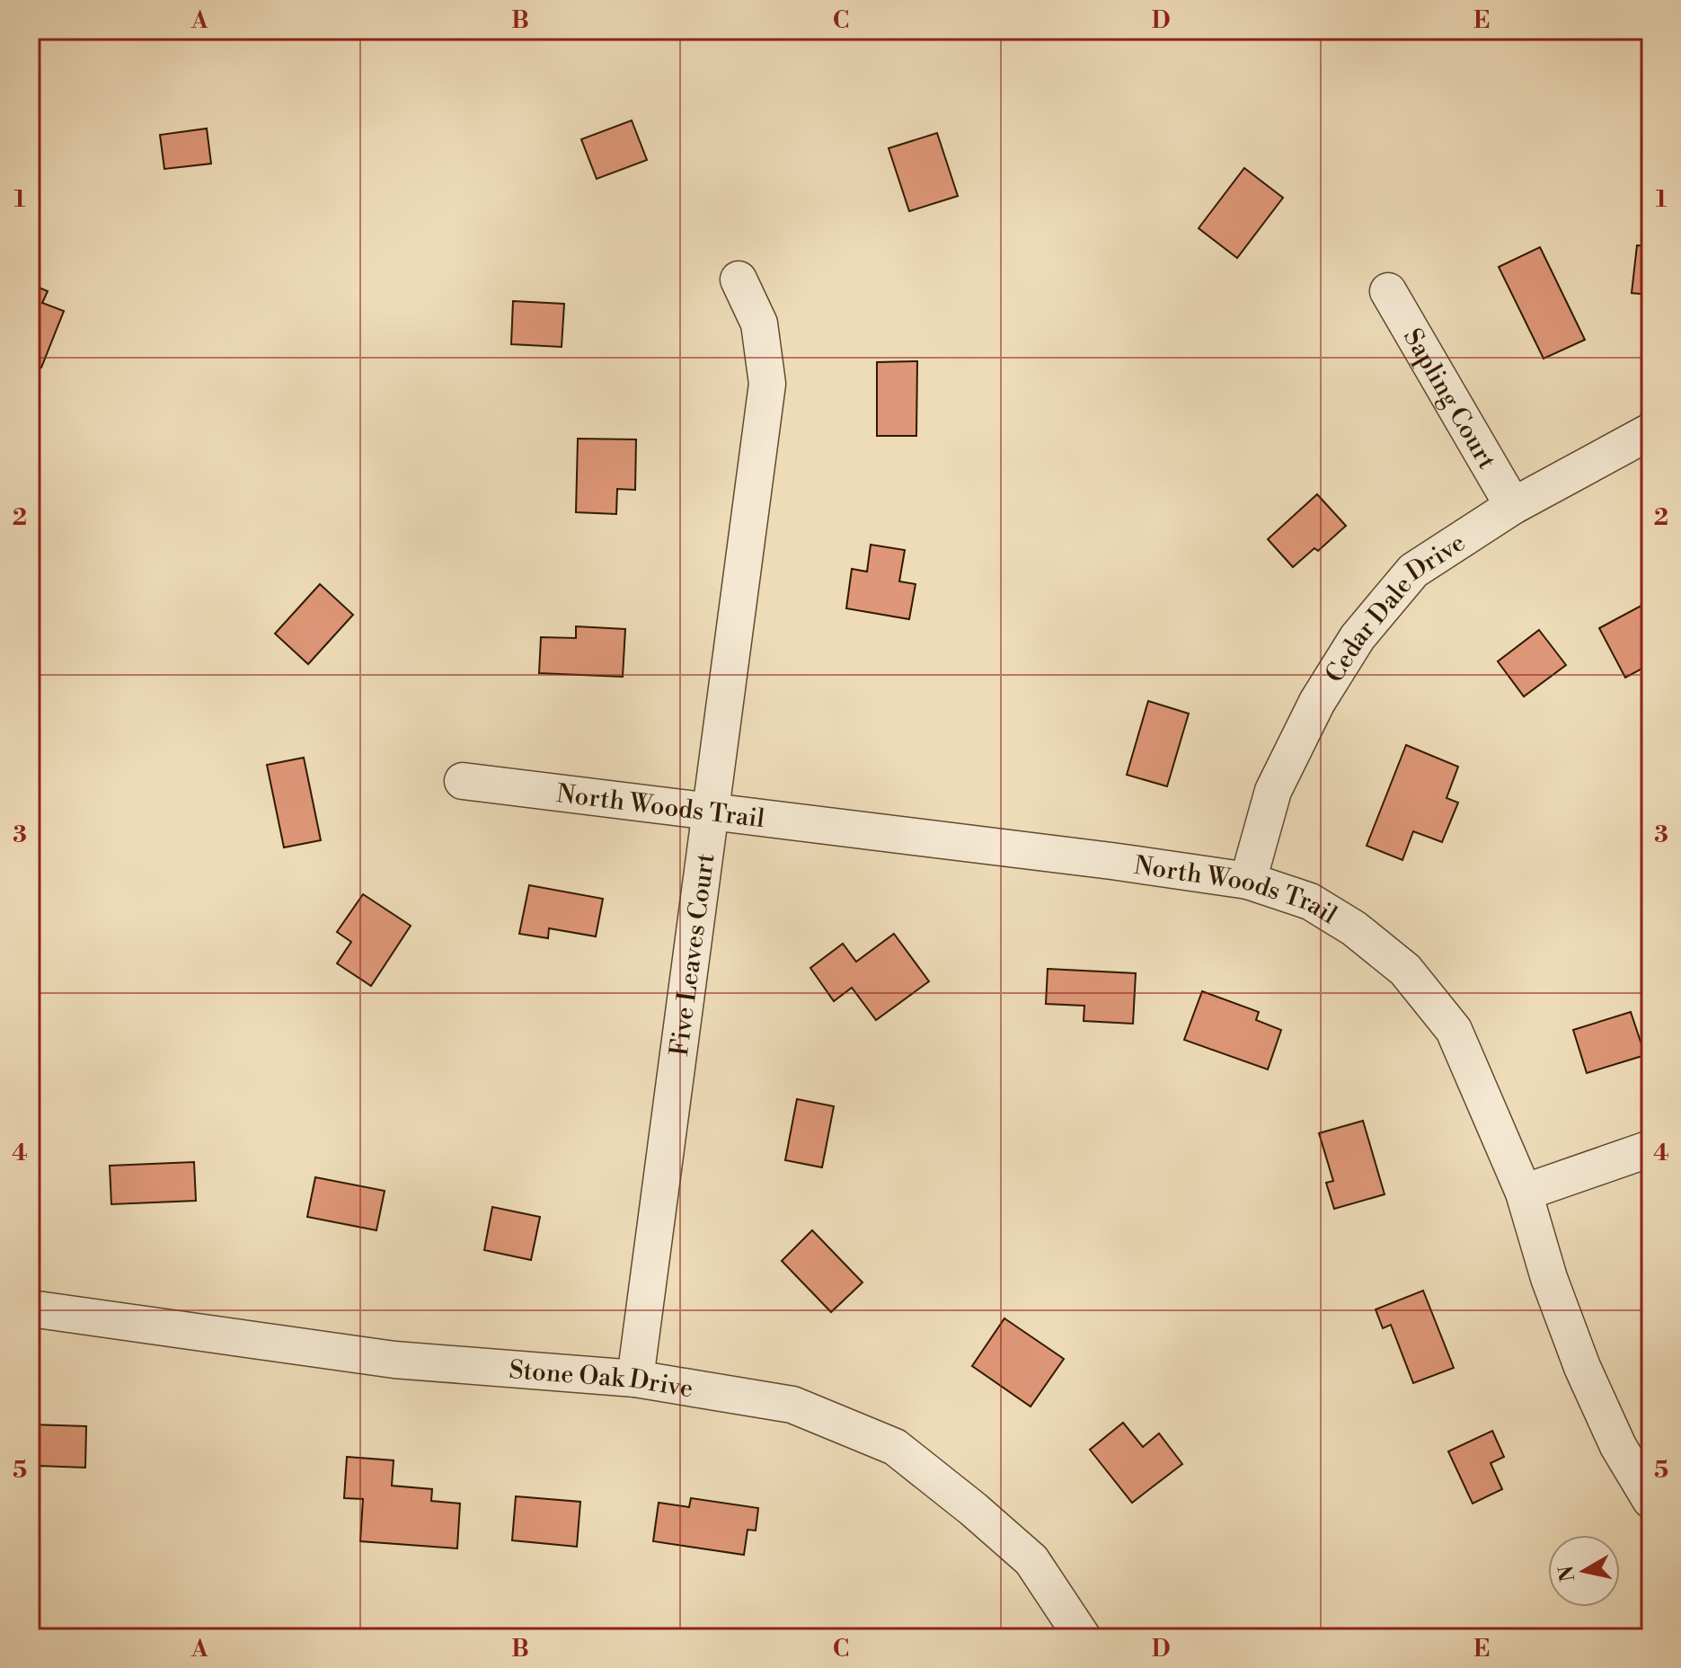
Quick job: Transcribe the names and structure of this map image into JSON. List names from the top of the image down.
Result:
{
  "streets": {
    "street": [
      "Sapling Court",
      "Cedar Dale Drive",
      "North Woods Trail",
      "Five Leaves Court",
      "Stone Oak Drive"
    ]
  },
  "crossings": [
    ["Sapling Court", "Cedar Dale Drive"],
    ["Cedar Dale Drive", "North Woods Trail"],
    ["North Woods Trail", "Five Leaves Court"],
    ["Five Leaves Court", "Stone Oak Drive"]
  ],
  "north": "left",
  "grid": {
    "columns": [
      "A",
      "B",
      "C",
      "D",
      "E"
    ],
    "rows": [
      "1",
      "2",
      "3",
      "4",
      "5"
    ]
  }
}
